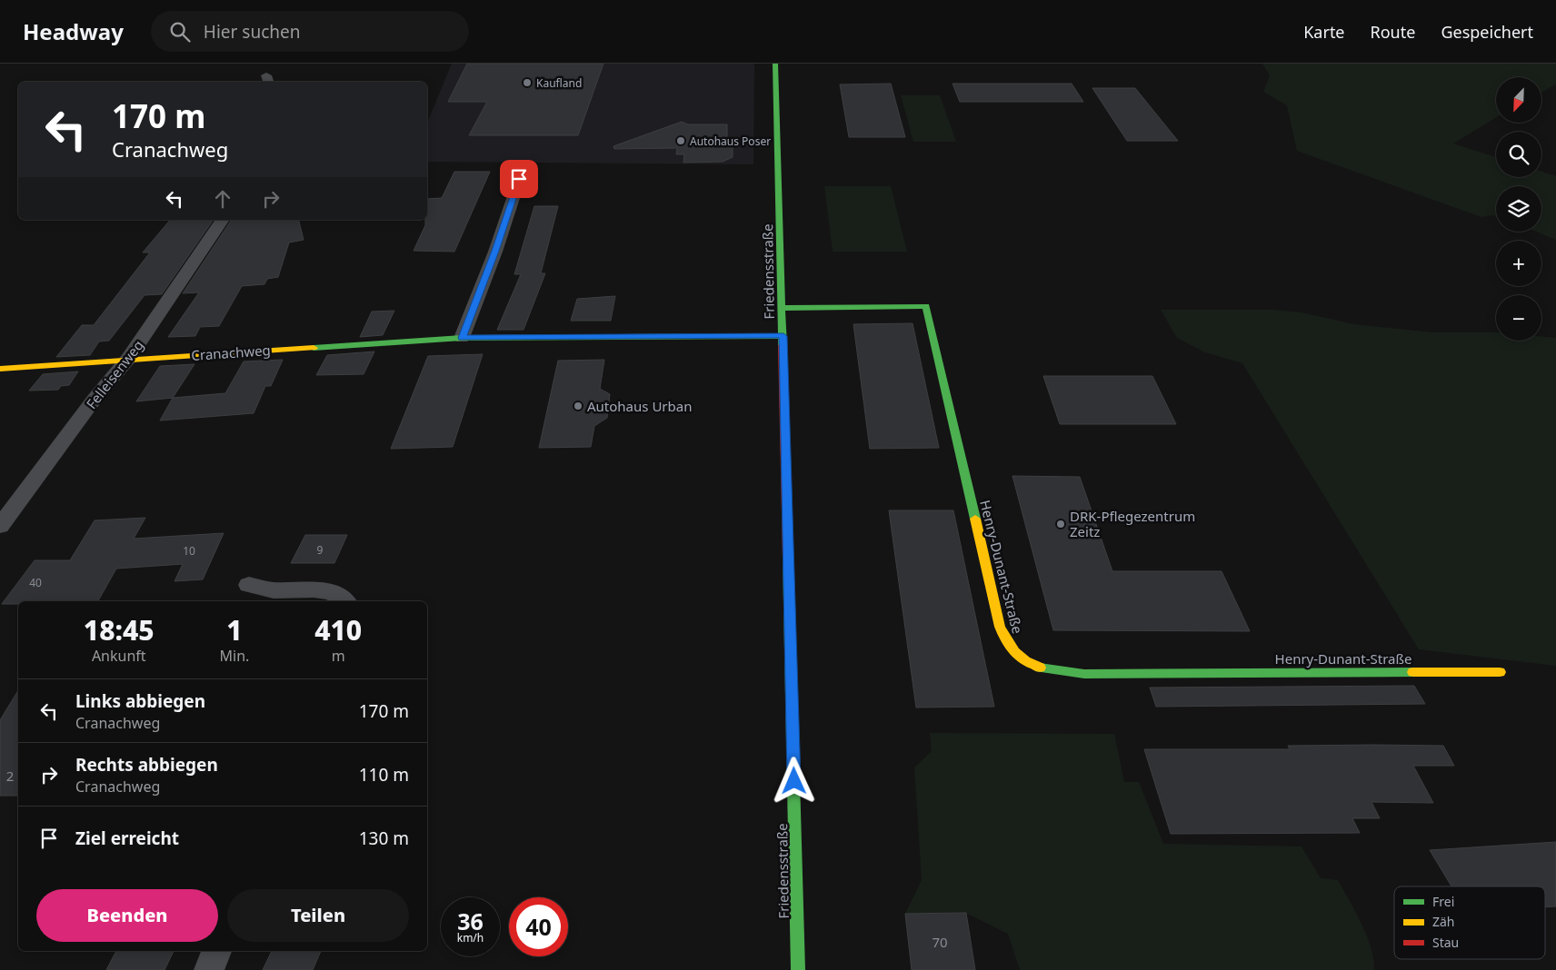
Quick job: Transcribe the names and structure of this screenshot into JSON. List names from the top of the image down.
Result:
{
  "streets": {
    "street": [
      "Friedensstraße",
      "Cranachweg",
      "Felleisenweg",
      "Henry-Dunant-Straße"
    ]
  },
  "crossings": [
    ["Friedensstraße", "Cranachweg"],
    ["Friedensstraße", "Henry-Dunant-Straße"],
    ["Cranachweg", "Felleisenweg"]
  ],
  "places": [
    "Kaufland",
    "Autohaus Poser",
    "Autohaus Urban",
    "DRK-Pflegezentrum Zeitz"
  ],
  "house_numbers": [
    "9",
    "10",
    "40",
    "2",
    "70"
  ],
  "legend": ["Frei", "Zäh", "Stau"],
  "north": "bottom left",
  "page": {
    "header": "Headway",
    "search": "Hier suchen",
    "nav": ["Karte", "Route", "Gespeichert"],
    "map_buttons": ["+", "−"],
    "turn": ["170 m", "Cranachweg"],
    "eta": [
      "18:45",
      "Ankunft",
      "1",
      "Min.",
      "410",
      "m"
    ],
    "list": [
      {
        "name": "Links abbiegen",
        "note": "Cranachweg",
        "value": "170 m"
      },
      {
        "name": "Rechts abbiegen",
        "note": "Cranachweg",
        "value": "110 m"
      },
      {
        "name": "Ziel erreicht",
        "value": "130 m"
      }
    ],
    "buttons": ["Beenden", "Teilen"],
    "speed": "36 km/h",
    "limit": "40"
  }
}
